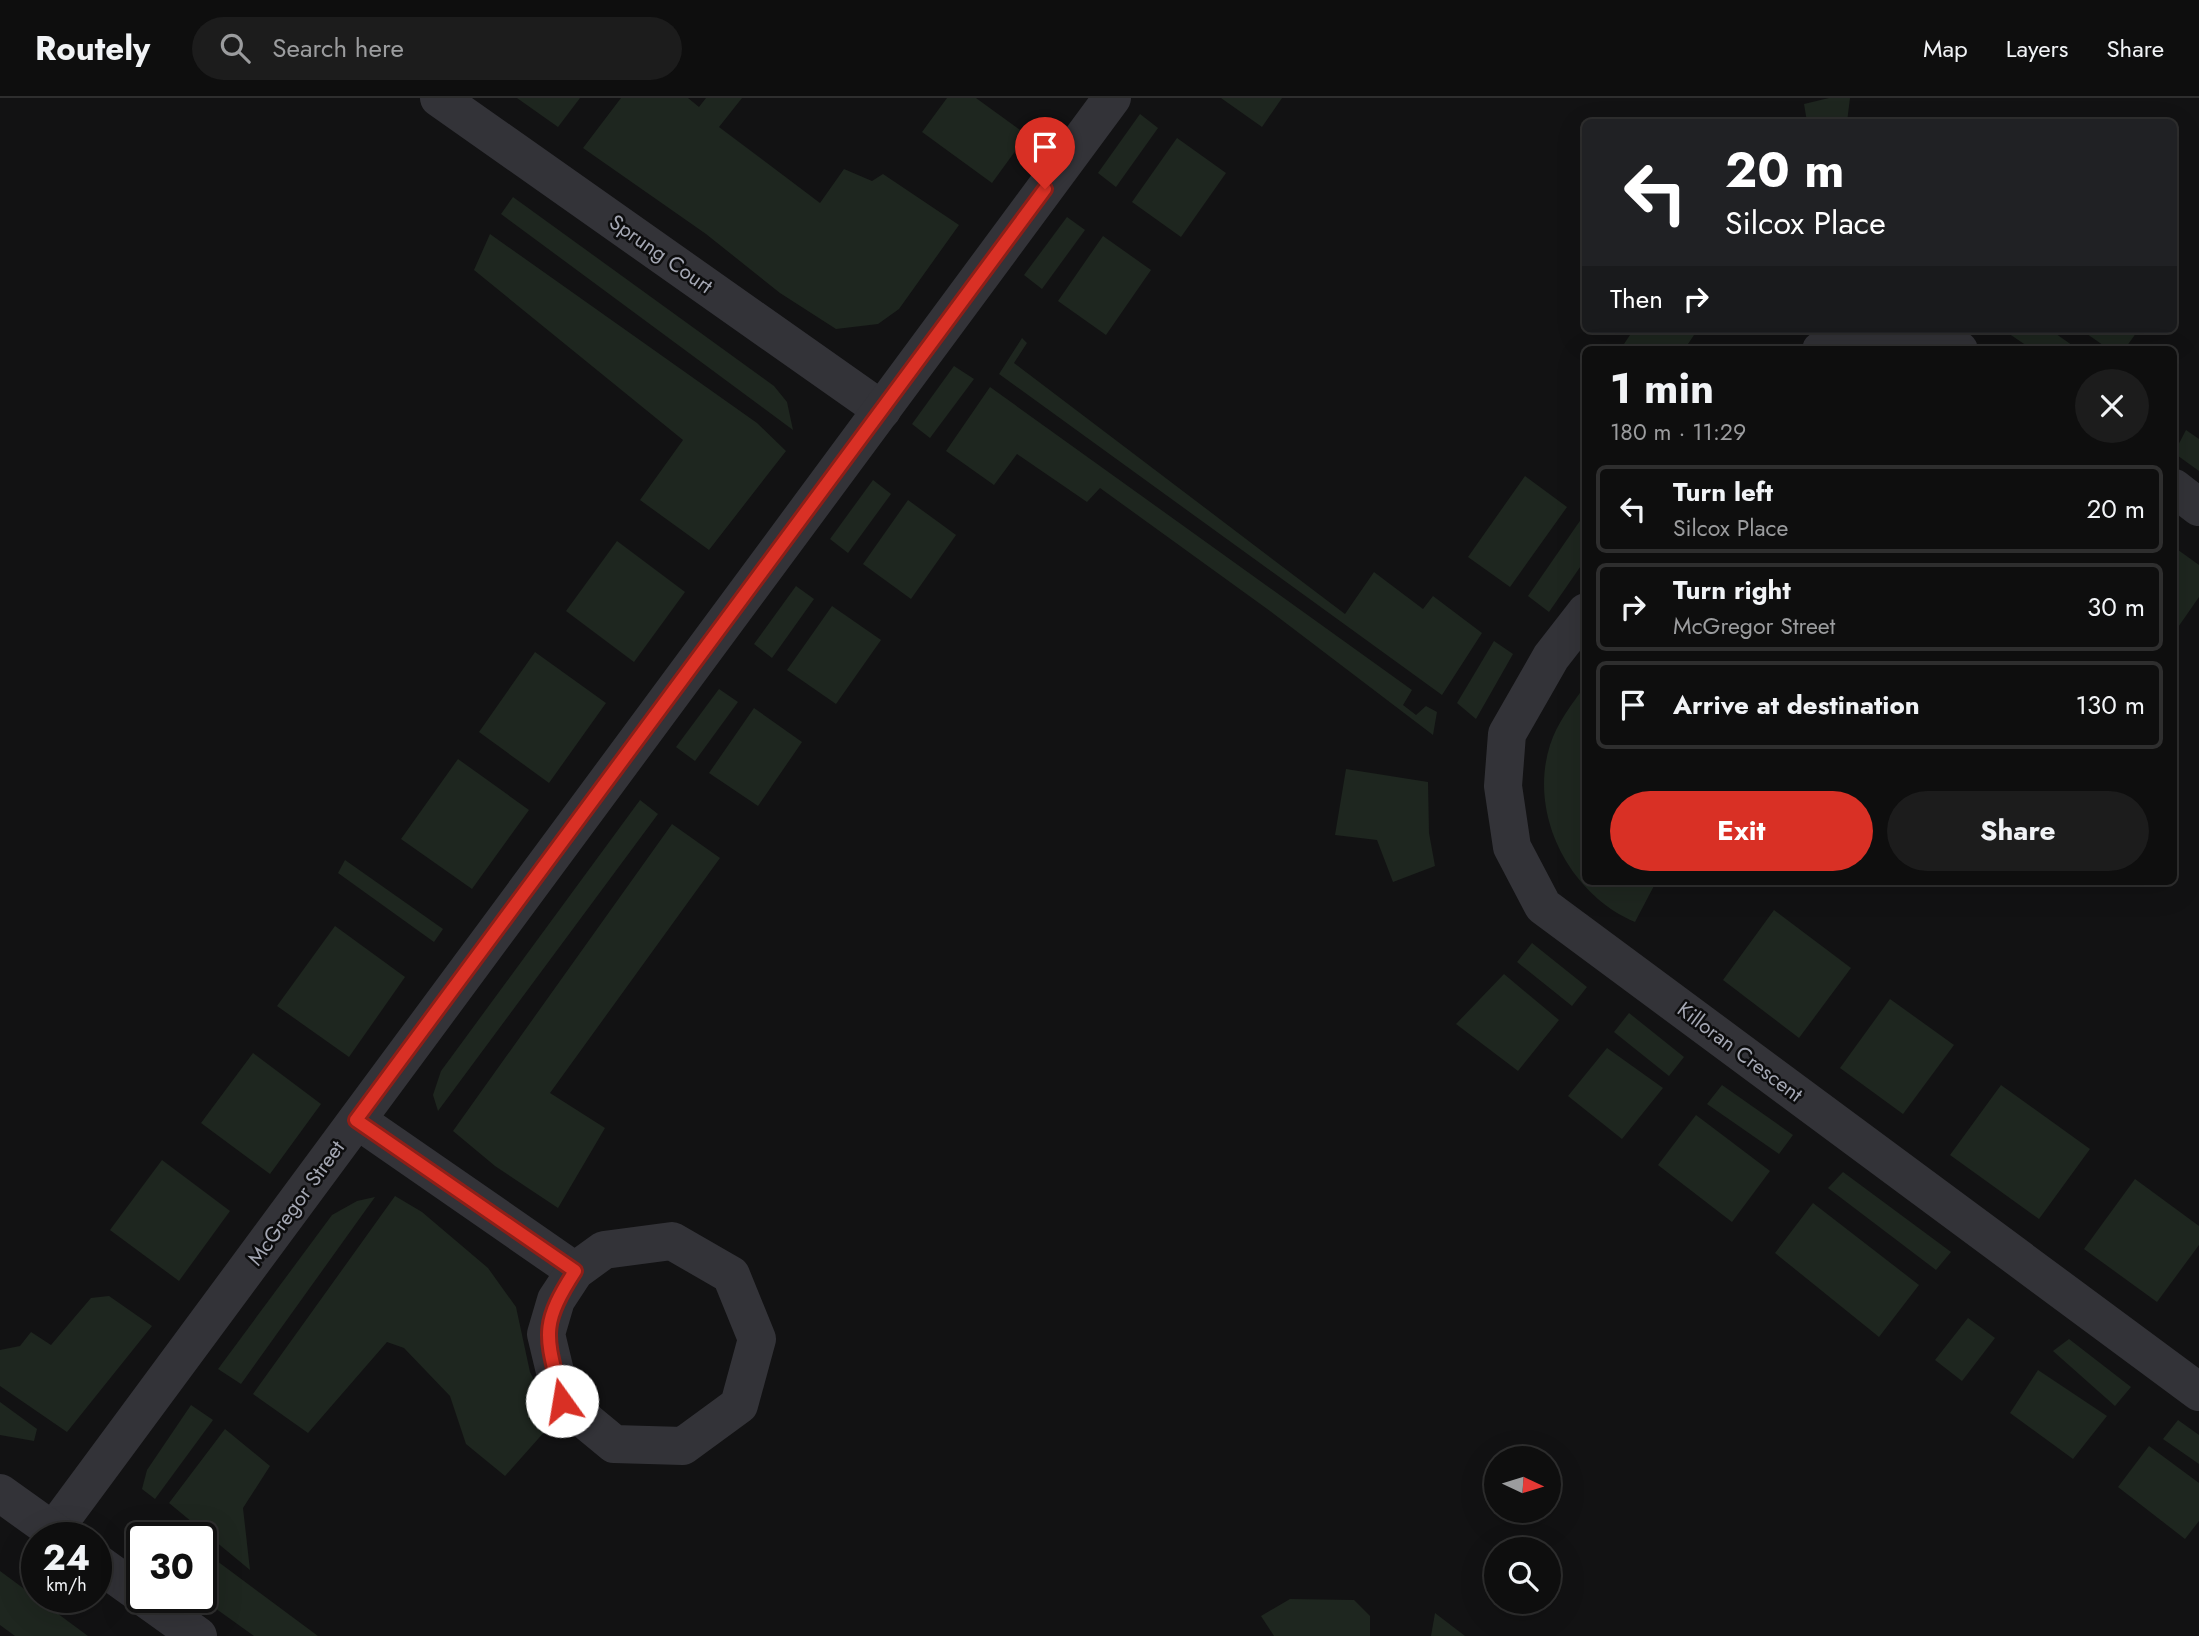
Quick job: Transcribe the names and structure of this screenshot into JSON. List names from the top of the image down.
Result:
{
  "streets": {
    "street": ["Sprung Court", "Killoran Crescent", "McGregor Street"]
  },
  "crossings": [
    ["Sprung Court", "McGregor Street"]
  ],
  "north": "right",
  "page": {
    "header": "Routely",
    "search": "Search here",
    "nav": ["Map", "Layers", "Share"],
    "turn": ["20 m", "Silcox Place"],
    "then": "Then",
    "heading": ["1 min", "180 m · 11:29"],
    "list": [
      {
        "name": "Turn left",
        "note": "Silcox Place",
        "value": "20 m"
      },
      {
        "name": "Turn right",
        "note": "McGregor Street",
        "value": "30 m"
      },
      {
        "name": "Arrive at destination",
        "value": "130 m"
      }
    ],
    "buttons": ["Exit", "Share"],
    "speed": "24 km/h",
    "limit": "30"
  }
}
